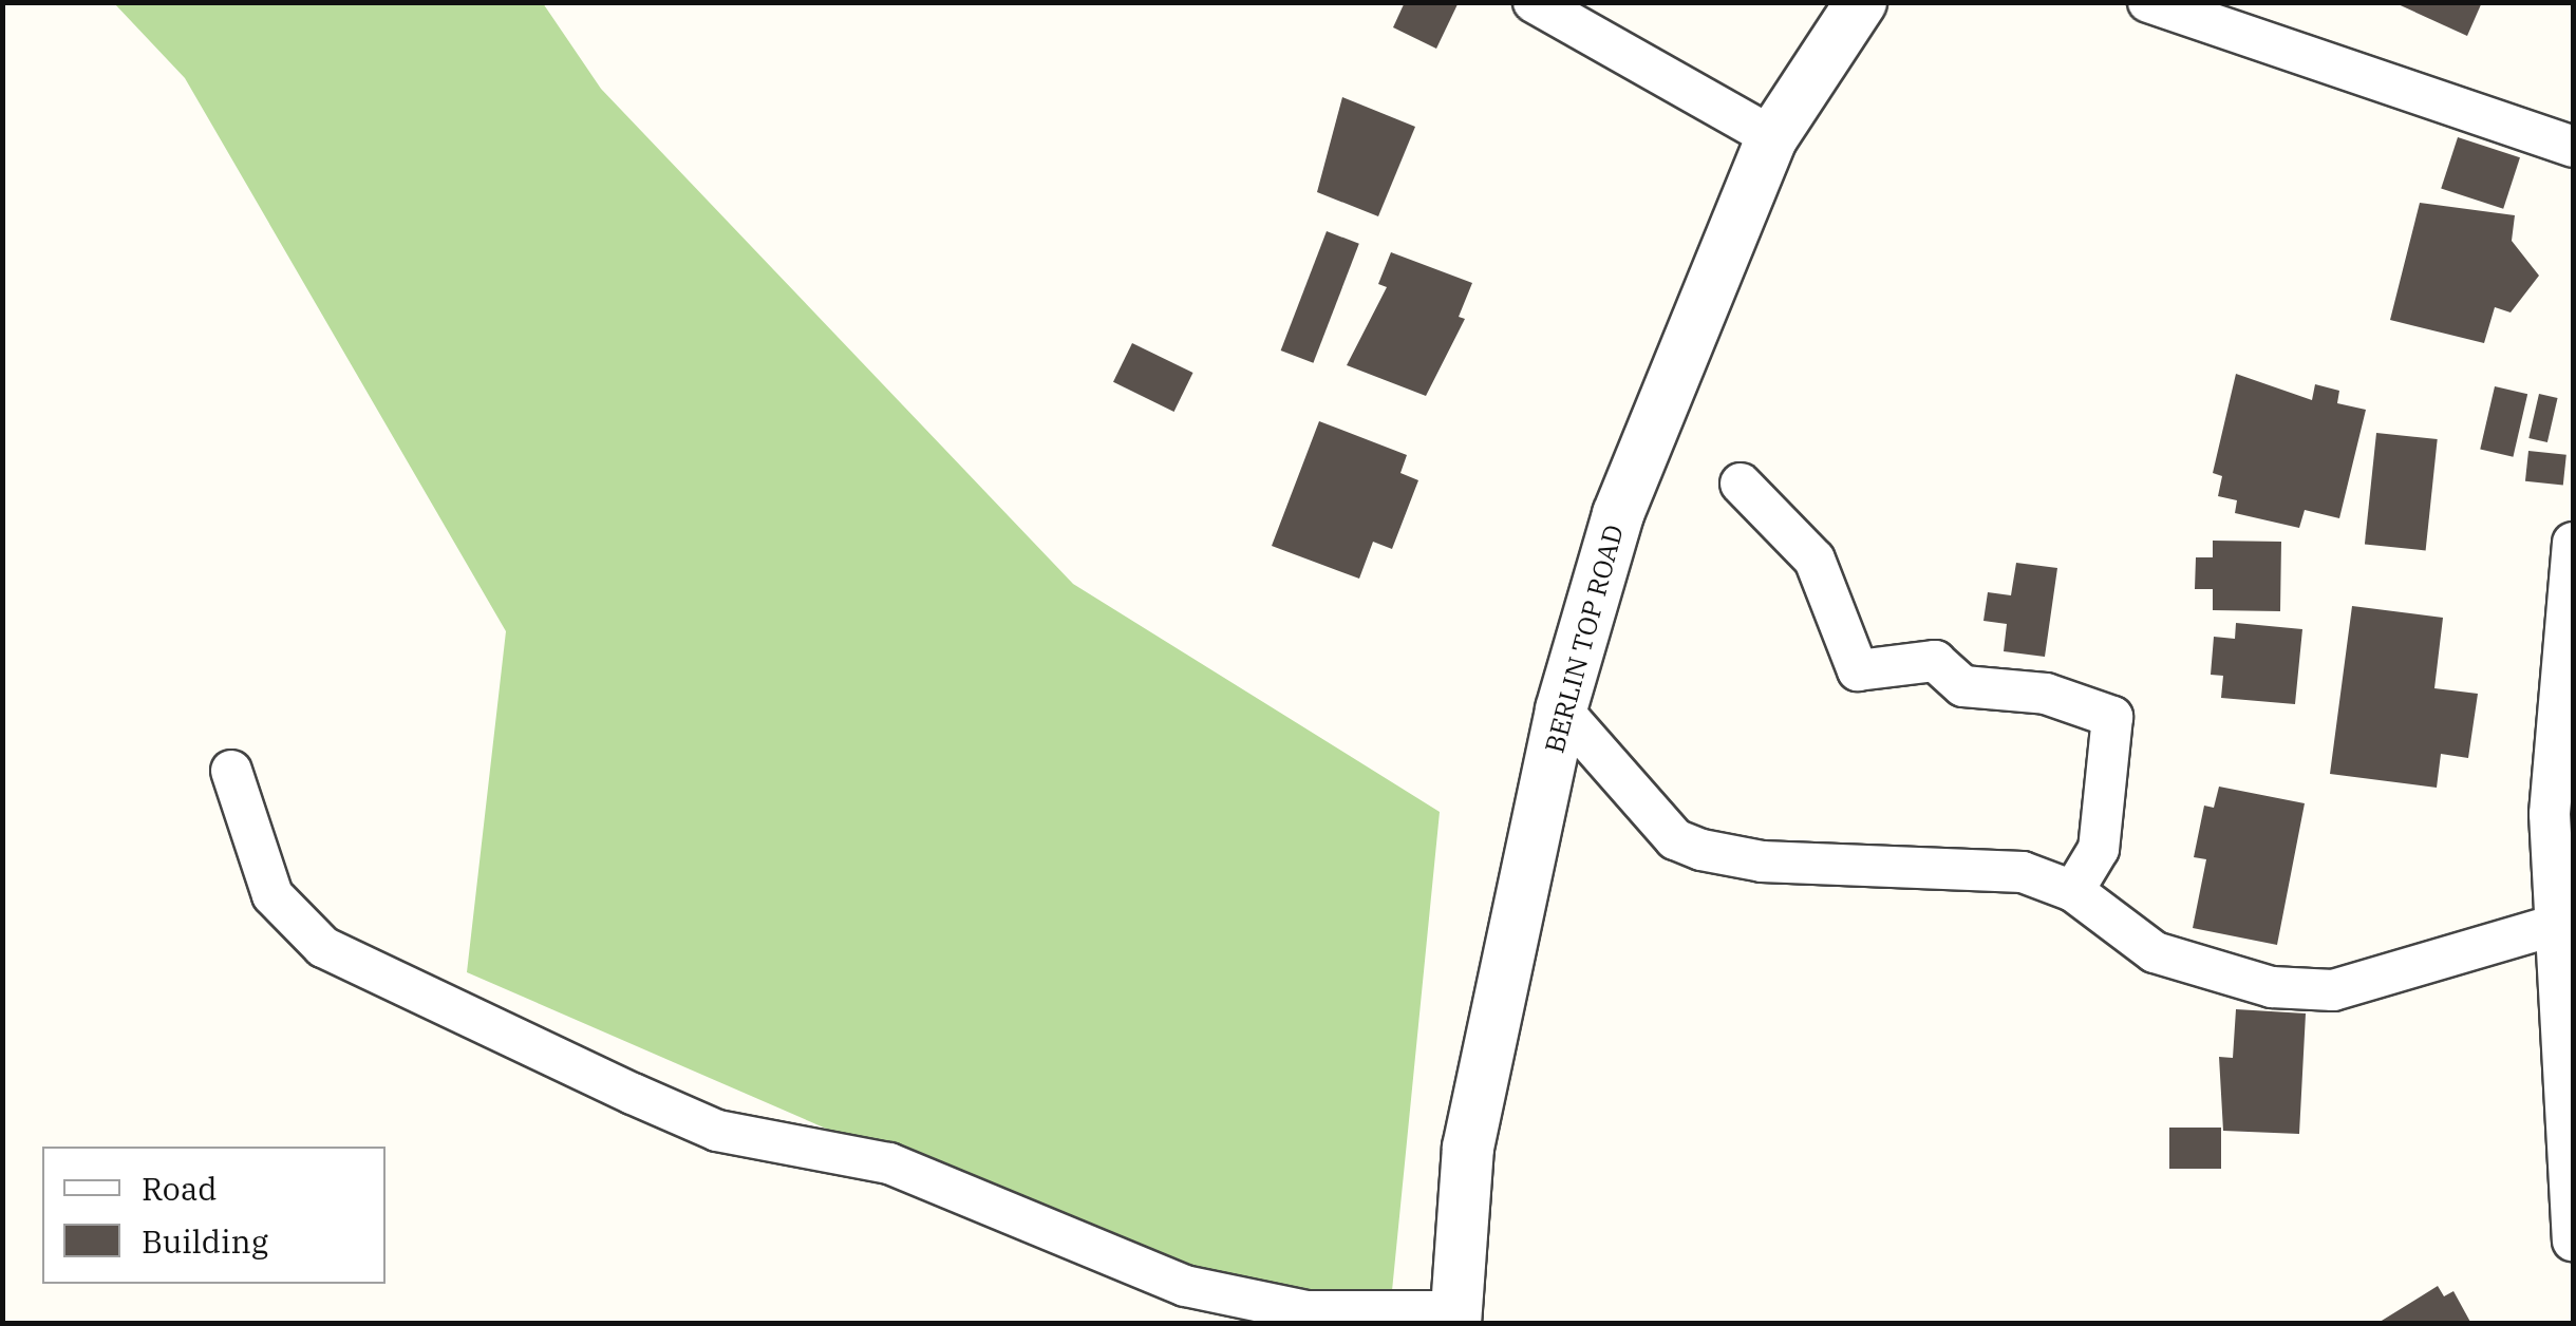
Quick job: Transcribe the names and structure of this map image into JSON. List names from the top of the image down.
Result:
{
  "streets": {
    "street": ["BERLIN TOP ROAD"]
  },
  "legend": ["Road", "Building"]
}
